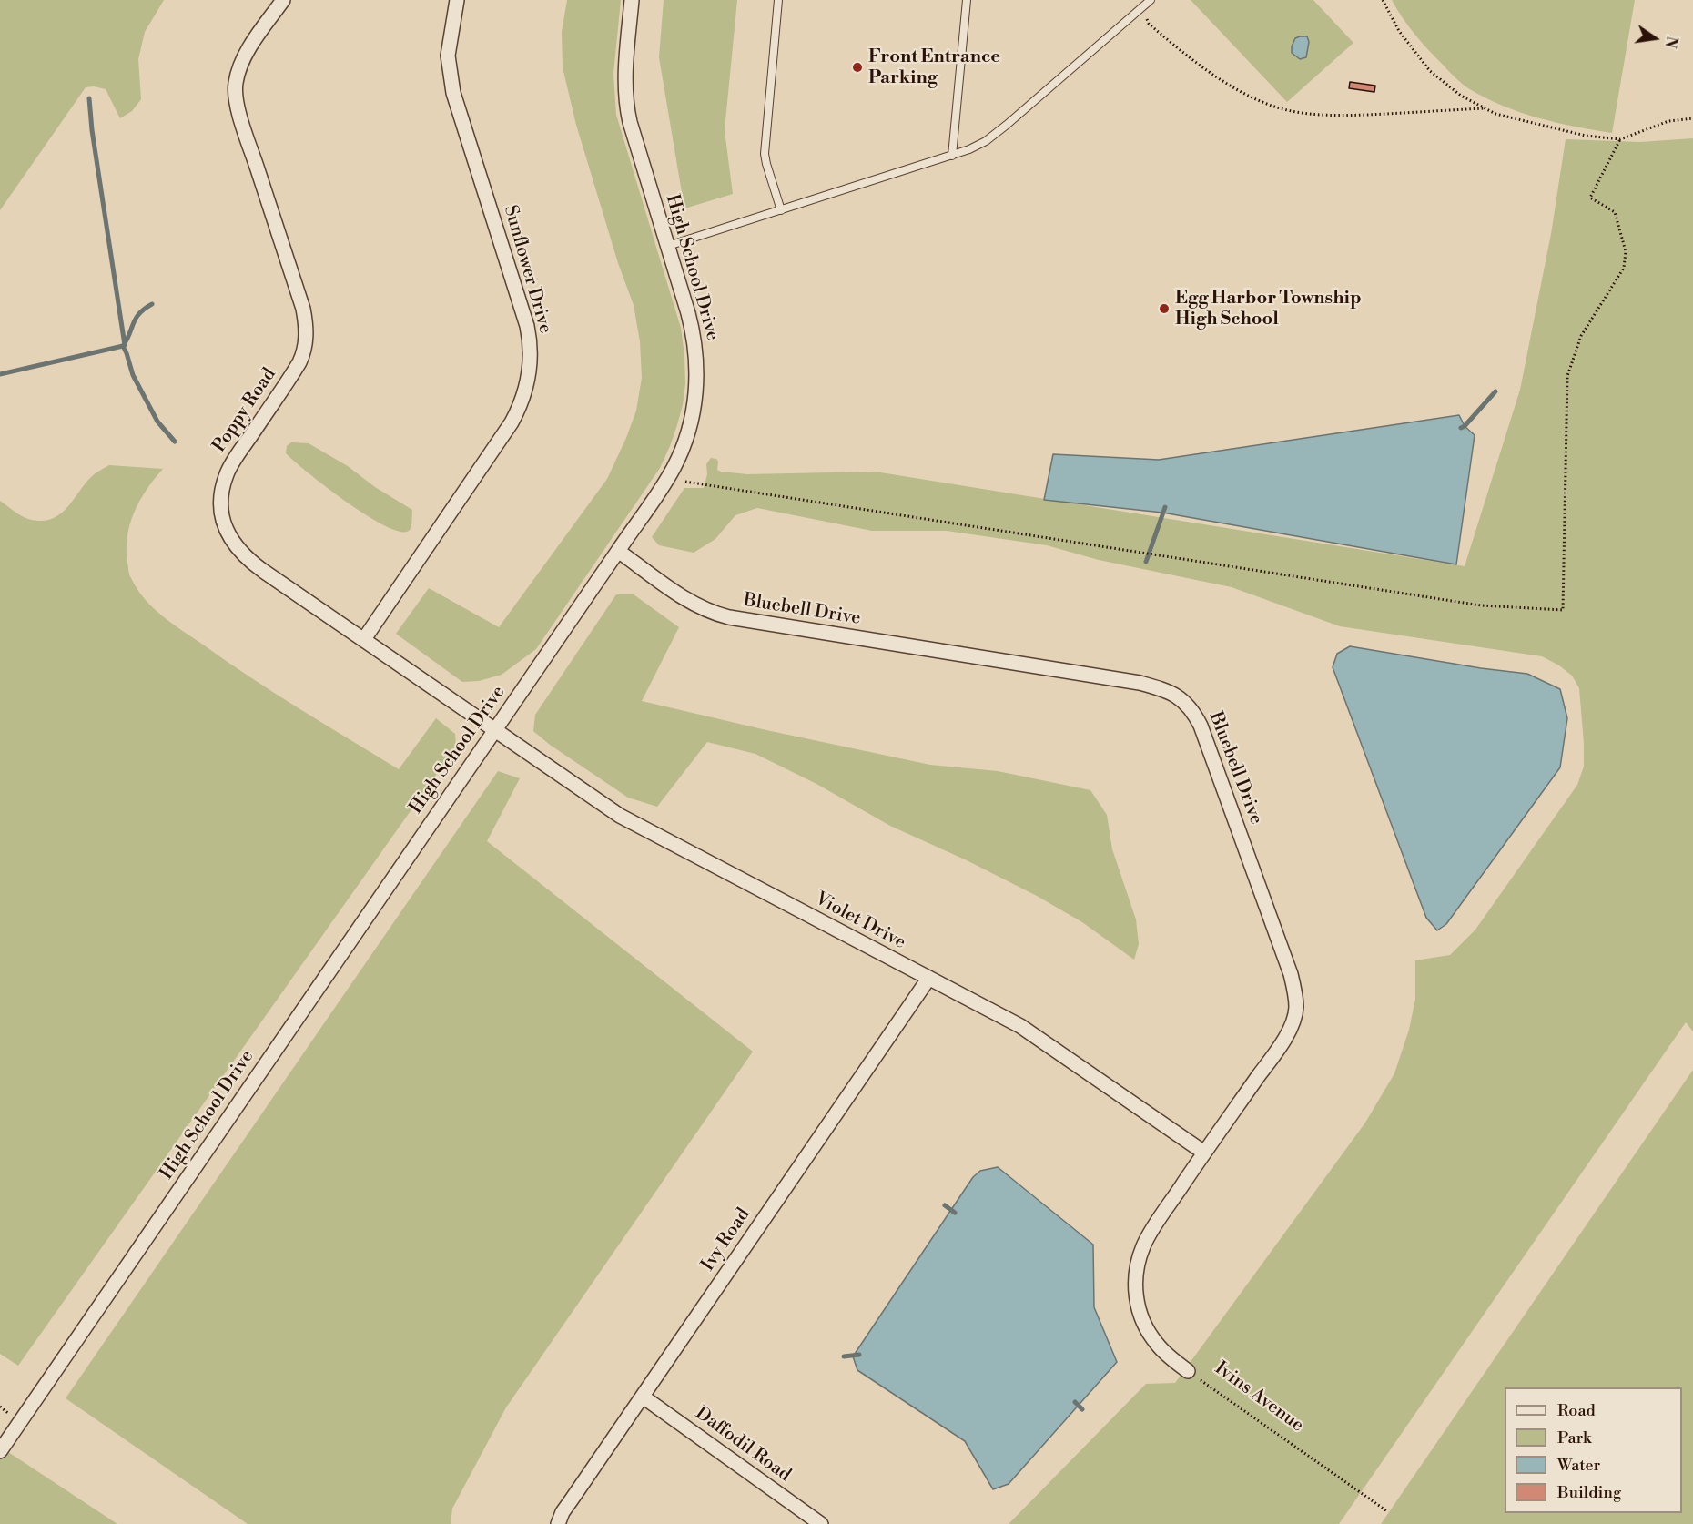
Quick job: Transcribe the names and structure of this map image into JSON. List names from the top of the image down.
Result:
{
  "streets": {
    "street": [
      "High School Drive",
      "Sunflower Drive",
      "Poppy Road",
      "Bluebell Drive",
      "Violet Drive",
      "Ivy Road",
      "Ivins Avenue",
      "Daffodil Road"
    ]
  },
  "crossings": [
    ["High School Drive", "Poppy Road"],
    ["High School Drive", "Bluebell Drive"],
    ["High School Drive", "Violet Drive"],
    ["Sunflower Drive", "Poppy Road"],
    ["Poppy Road", "Violet Drive"],
    ["Bluebell Drive", "Violet Drive"],
    ["Bluebell Drive", "Ivins Avenue"],
    ["Violet Drive", "Ivy Road"],
    ["Ivy Road", "Daffodil Road"]
  ],
  "places": ["Front Entrance Parking", "Egg Harbor Township High School"],
  "legend": [
    "Road",
    "Park",
    "Water",
    "Building"
  ],
  "north": "right"
}
